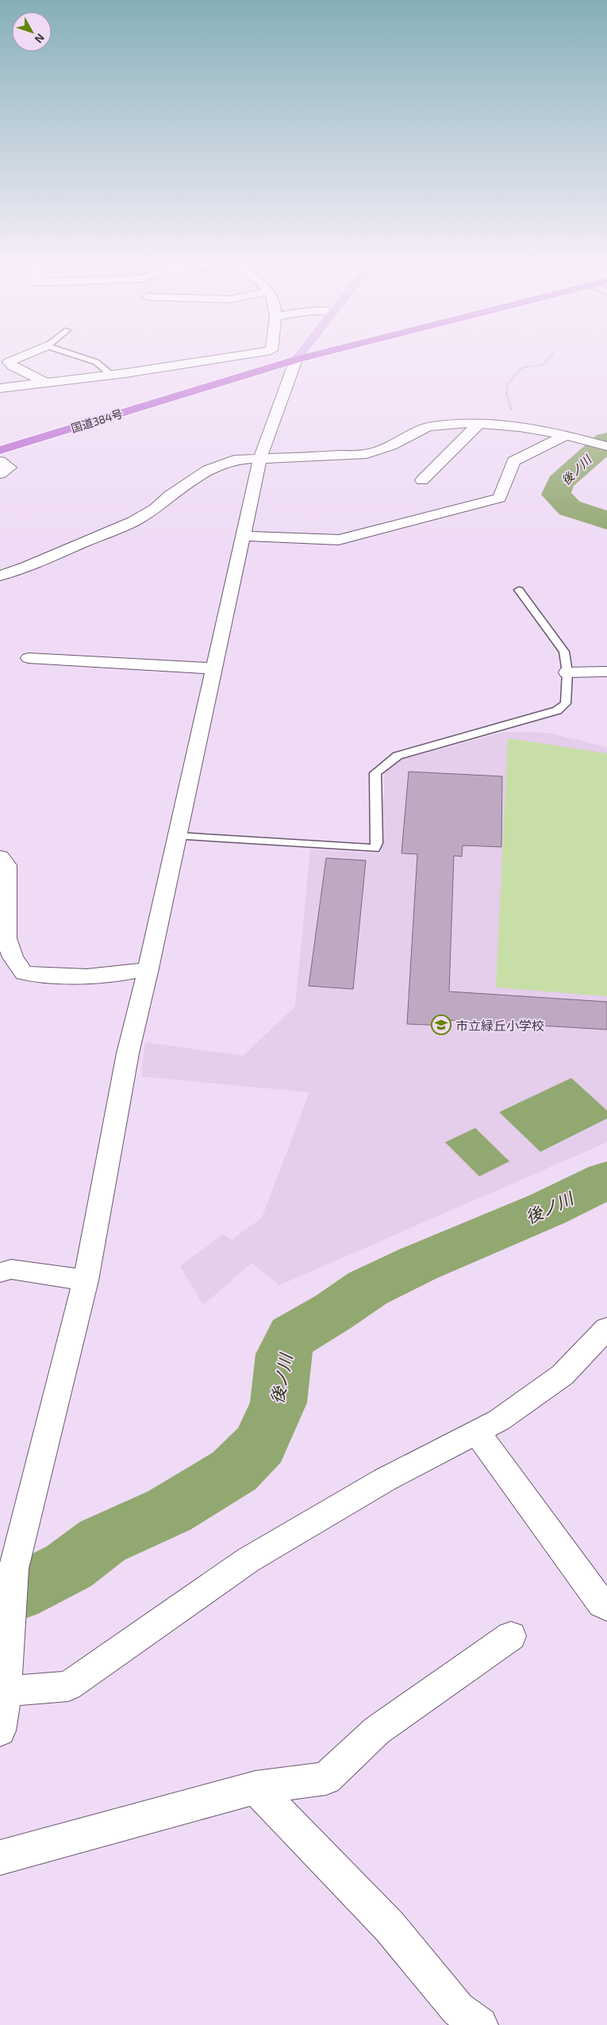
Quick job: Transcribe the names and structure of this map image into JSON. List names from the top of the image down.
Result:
{
  "streets": {
    "highway": ["国道384号"]
  },
  "water": ["後ノ川"],
  "places": {
    "school or university": ["市立緑丘小学校"]
  },
  "north": "bottom right"
}
